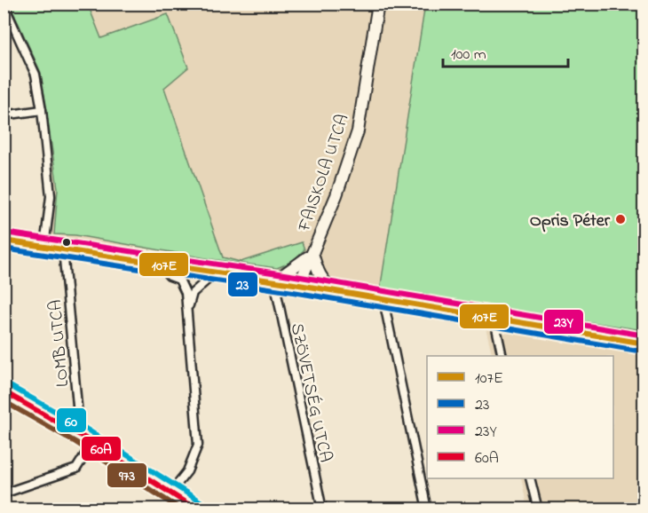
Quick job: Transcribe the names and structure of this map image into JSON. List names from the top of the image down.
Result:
{
  "streets": {
    "street": ["FAISKOLA UTCA", "LOMB UTCA", "SZÖVETSÉG UTCA"]
  },
  "places": ["Opris Péter"],
  "lines": [
    "transit line 23Y",
    "transit line 107E",
    "transit line 23",
    "transit line 60",
    "transit line 60A",
    "transit line 973"
  ],
  "legend": [
    "107E",
    "23",
    "23Y",
    "60A"
  ],
  "scale_bar": "100 m"
}
